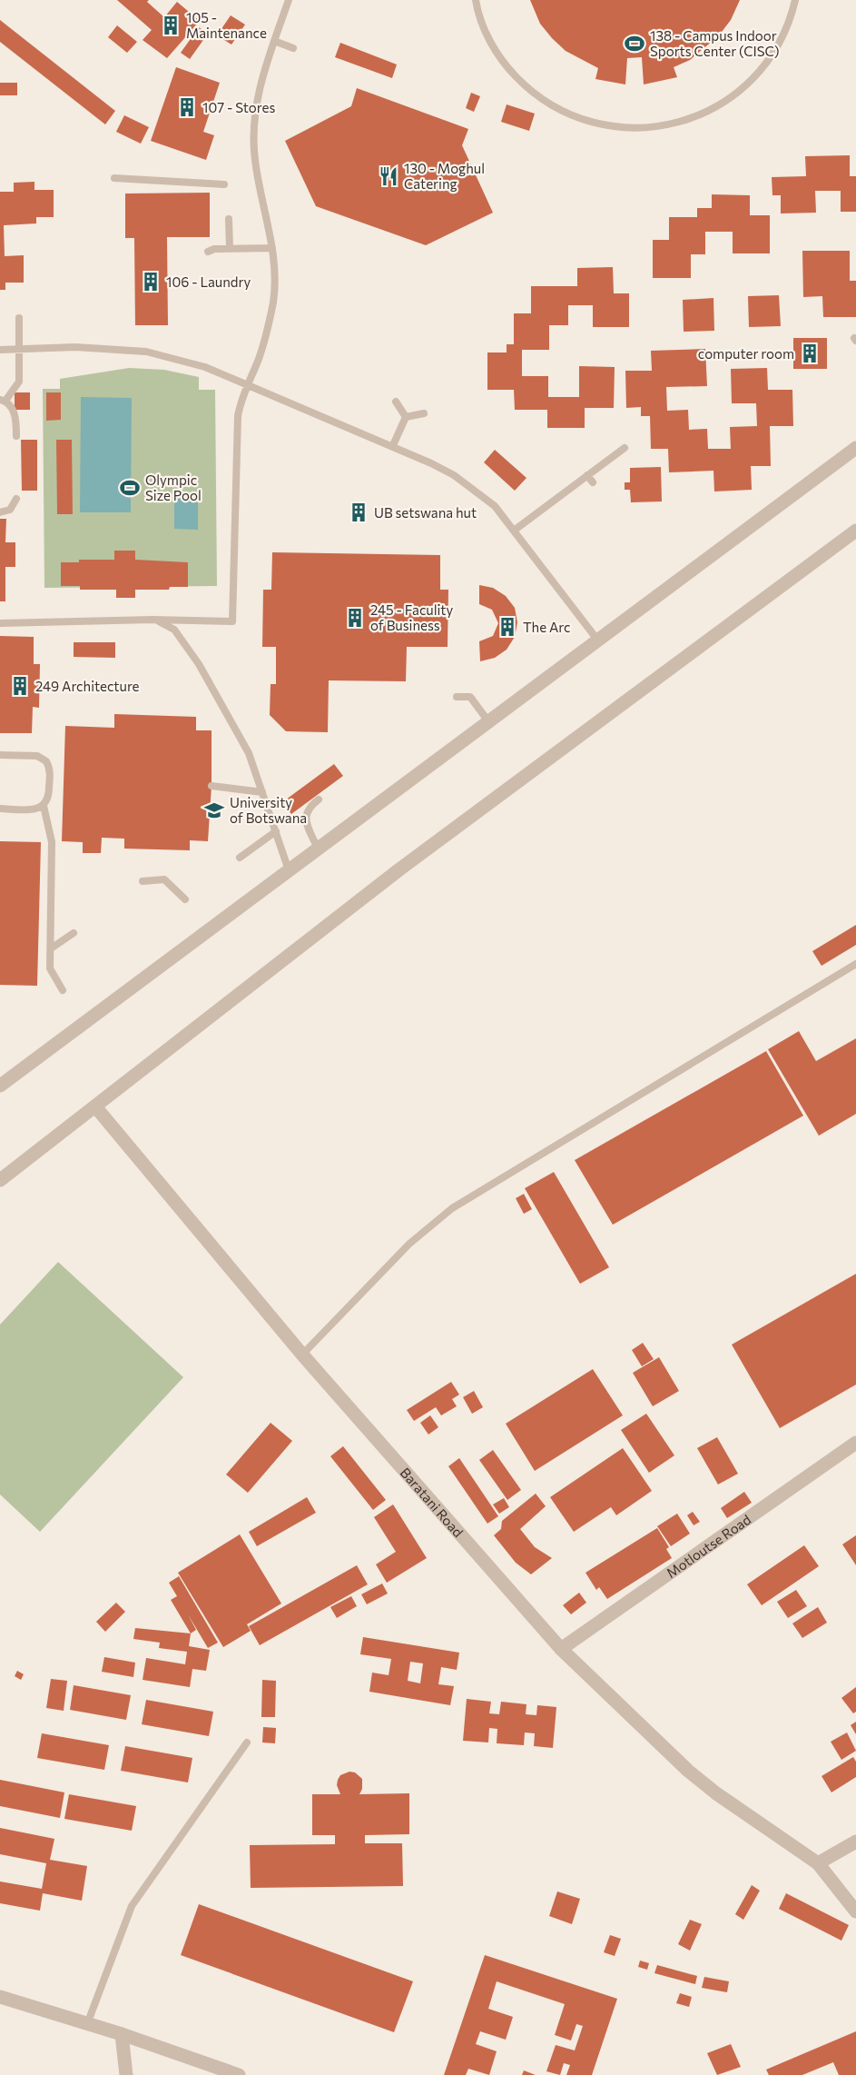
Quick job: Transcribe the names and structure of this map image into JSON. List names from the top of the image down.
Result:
{
  "streets": {
    "street": ["Baratani Road", "Motloutse Road"]
  },
  "crossings": [
    ["Baratani Road", "Motloutse Road"]
  ],
  "places": {
    "building": [
      "105 - Maintenance",
      "107 - Stores",
      "106 - Laundry",
      "computer room",
      "UB setswana hut",
      "245 - Faculity of Business",
      "The Arc",
      "249 Architecture"
    ],
    "sports": ["138 - Campus Indoor Sports Center (CISC)", "Olympic Size Pool"],
    "restaurant": ["130 - Moghul Catering"],
    "school or university": ["University of Botswana"]
  }
}
